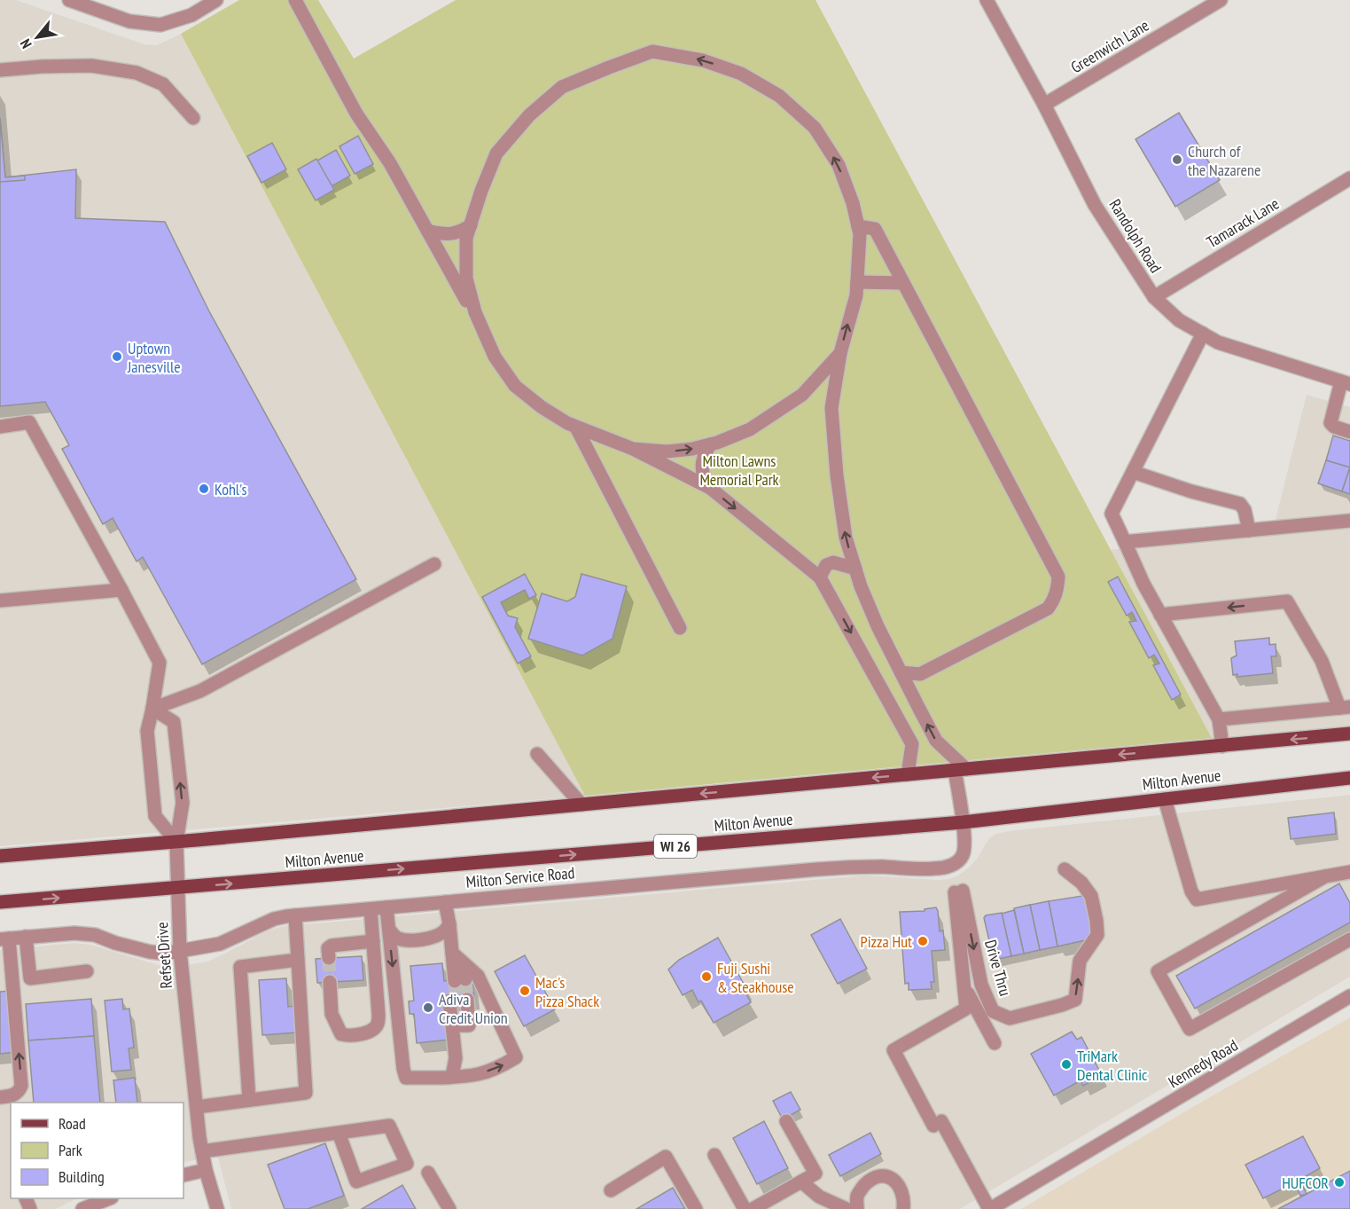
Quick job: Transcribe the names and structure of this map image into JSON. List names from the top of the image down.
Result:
{
  "streets": {
    "main road": ["Milton Avenue", "WI 26"],
    "street": [
      "Greenwich Lane",
      "Tamarack Lane",
      "Randolph Road",
      "Milton Service Road",
      "Refset Drive",
      "Drive Thru",
      "Kennedy Road"
    ]
  },
  "crossings": [
    ["Greenwich Lane", "Randolph Road"],
    ["Tamarack Lane", "Randolph Road"],
    ["Milton Avenue", "Milton Service Road"],
    ["Milton Avenue", "Refset Drive"],
    ["Milton Service Road", "Refset Drive"]
  ],
  "parks": ["Milton Lawns Memorial Park"],
  "places": [
    "Church of the Nazarene",
    "Uptown Janesville",
    "Kohl's",
    "Pizza Hut",
    "Fuji Sushi & Steakhouse",
    "Mac's Pizza Shack",
    "Adiva Credit Union",
    "TriMark Dental Clinic",
    "HUFCOR"
  ],
  "legend": ["Road", "Park", "Building"],
  "north": "bottom left"
}
